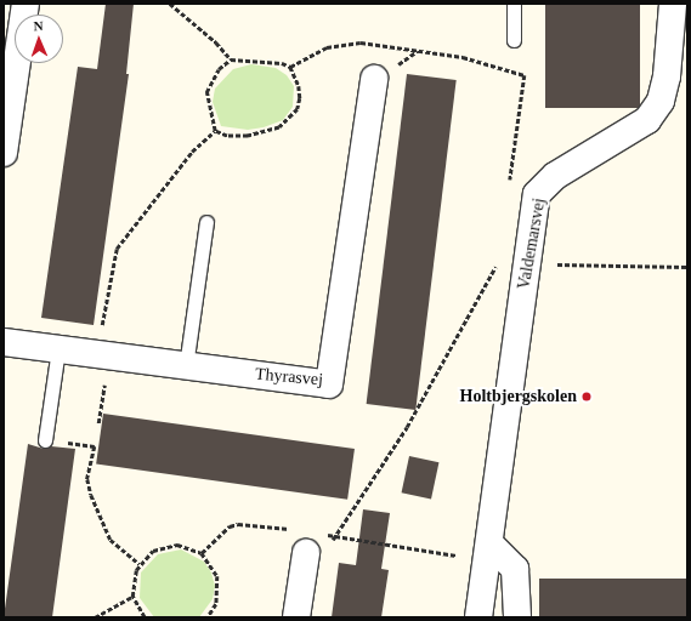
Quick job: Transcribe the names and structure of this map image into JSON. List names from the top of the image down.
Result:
{
  "streets": {
    "street": ["Valdemarsvej", "Thyrasvej"]
  },
  "places": ["Holtbjergskolen"],
  "north": "top"
}
